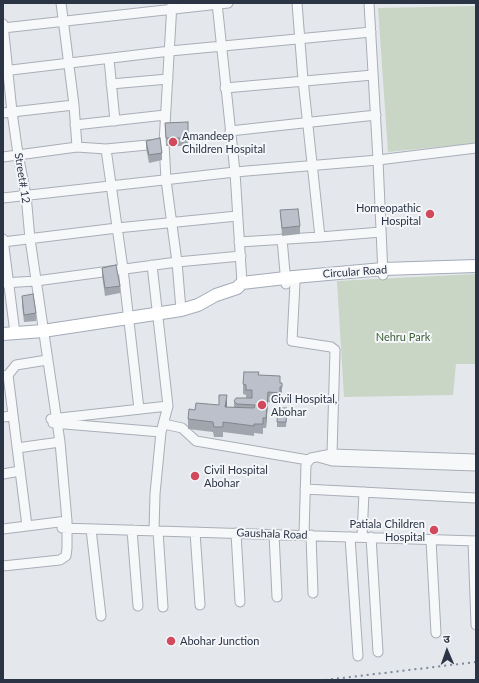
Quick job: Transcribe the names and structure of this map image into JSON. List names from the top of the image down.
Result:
{
  "streets": {
    "main road": ["Circular Road"],
    "street": ["Street# 12", "Gaushala Road"]
  },
  "crossings": [
    ["Street# 12", "Circular Road"],
    ["Street# 12", "Gaushala Road"]
  ],
  "parks": ["Nehru Park"],
  "places": [
    "Amandeep Children Hospital",
    "Homeopathic Hospital",
    "Civil Hospital, Abohar",
    "Civil Hospital Abohar",
    "Patiala Children Hospital",
    "Abohar Junction"
  ],
  "north": "top"
}
